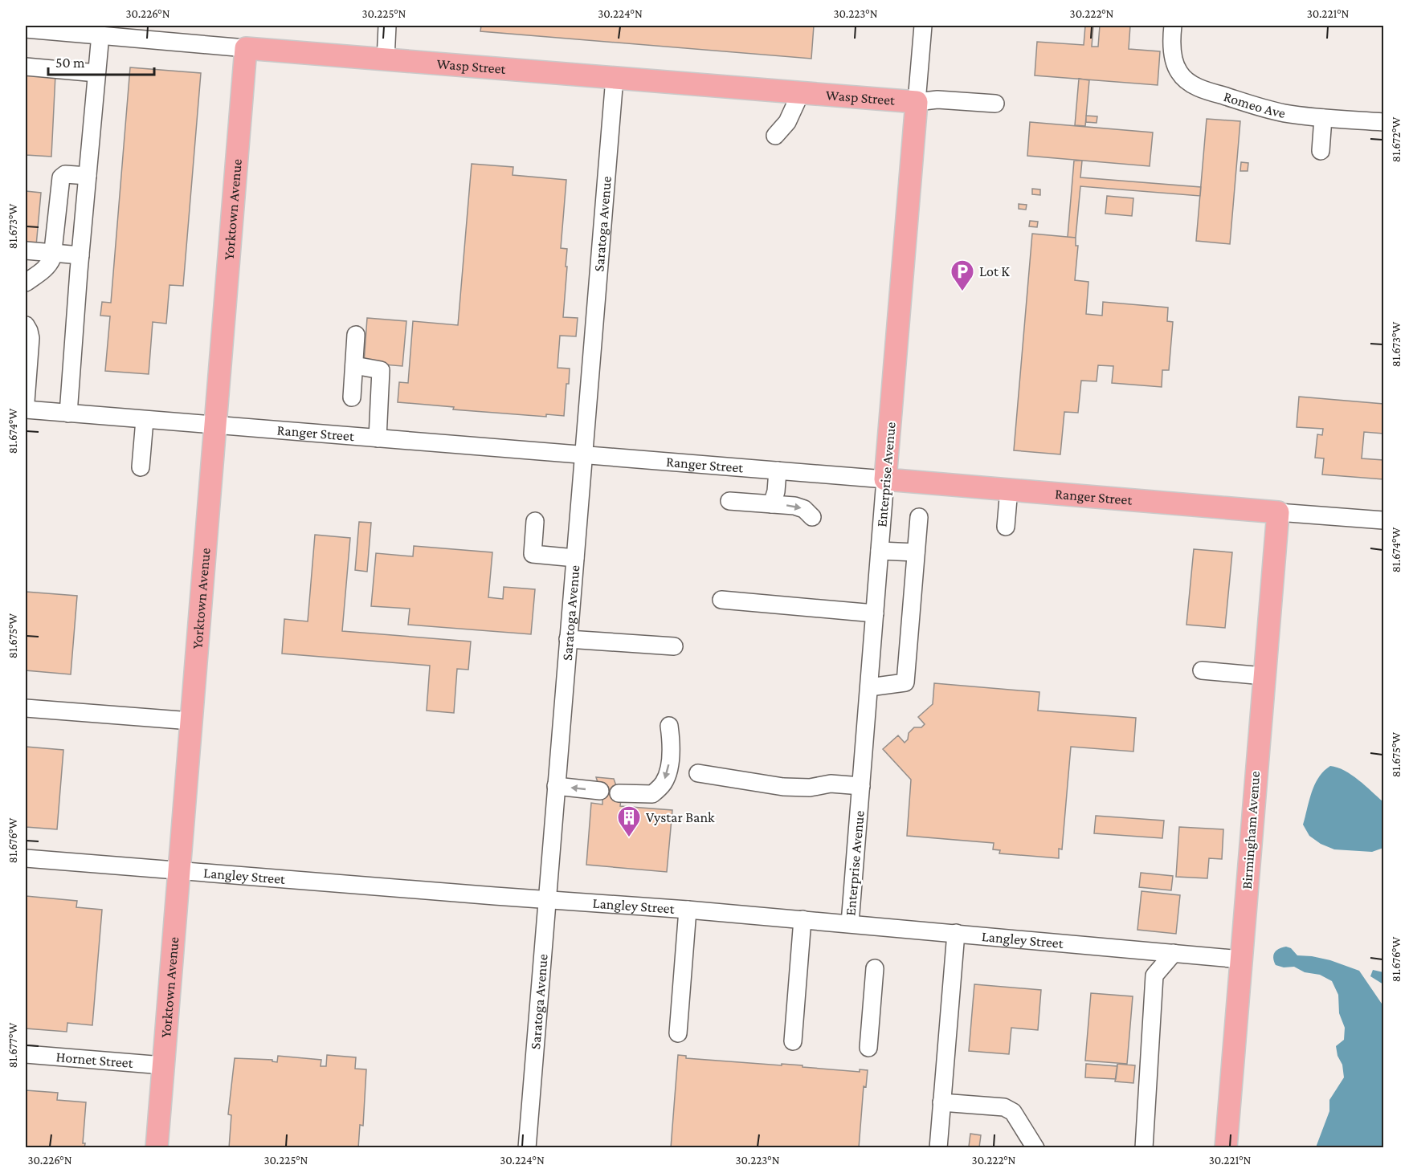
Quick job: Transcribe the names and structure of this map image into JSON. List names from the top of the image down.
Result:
{
  "streets": {
    "main road": [
      "Wasp Street",
      "Yorktown Avenue",
      "Ranger Street",
      "Enterprise Avenue",
      "Birmingham Avenue"
    ],
    "street": [
      "Romeo Ave",
      "Saratoga Avenue",
      "Langley Street",
      "Hornet Street"
    ]
  },
  "crossings": [
    ["Wasp Street", "Yorktown Avenue"],
    ["Wasp Street", "Saratoga Avenue"],
    ["Wasp Street", "Enterprise Avenue"],
    ["Yorktown Avenue", "Ranger Street"],
    ["Yorktown Avenue", "Langley Street"],
    ["Yorktown Avenue", "Hornet Street"],
    ["Saratoga Avenue", "Ranger Street"],
    ["Saratoga Avenue", "Langley Street"],
    ["Ranger Street", "Enterprise Avenue"],
    ["Ranger Street", "Birmingham Avenue"],
    ["Enterprise Avenue", "Langley Street"],
    ["Birmingham Avenue", "Langley Street"]
  ],
  "places": {
    "parking": ["Lot K"],
    "building": ["Vystar Bank"]
  },
  "scale_bar": "50 m",
  "coordinates": [
    "30.226°N",
    "30.225°N",
    "30.224°N",
    "30.223°N",
    "30.222°N",
    "30.221°N",
    "81.672°W",
    "81.673°W",
    "81.674°W",
    "81.675°W",
    "81.676°W",
    "81.677°W"
  ]
}
